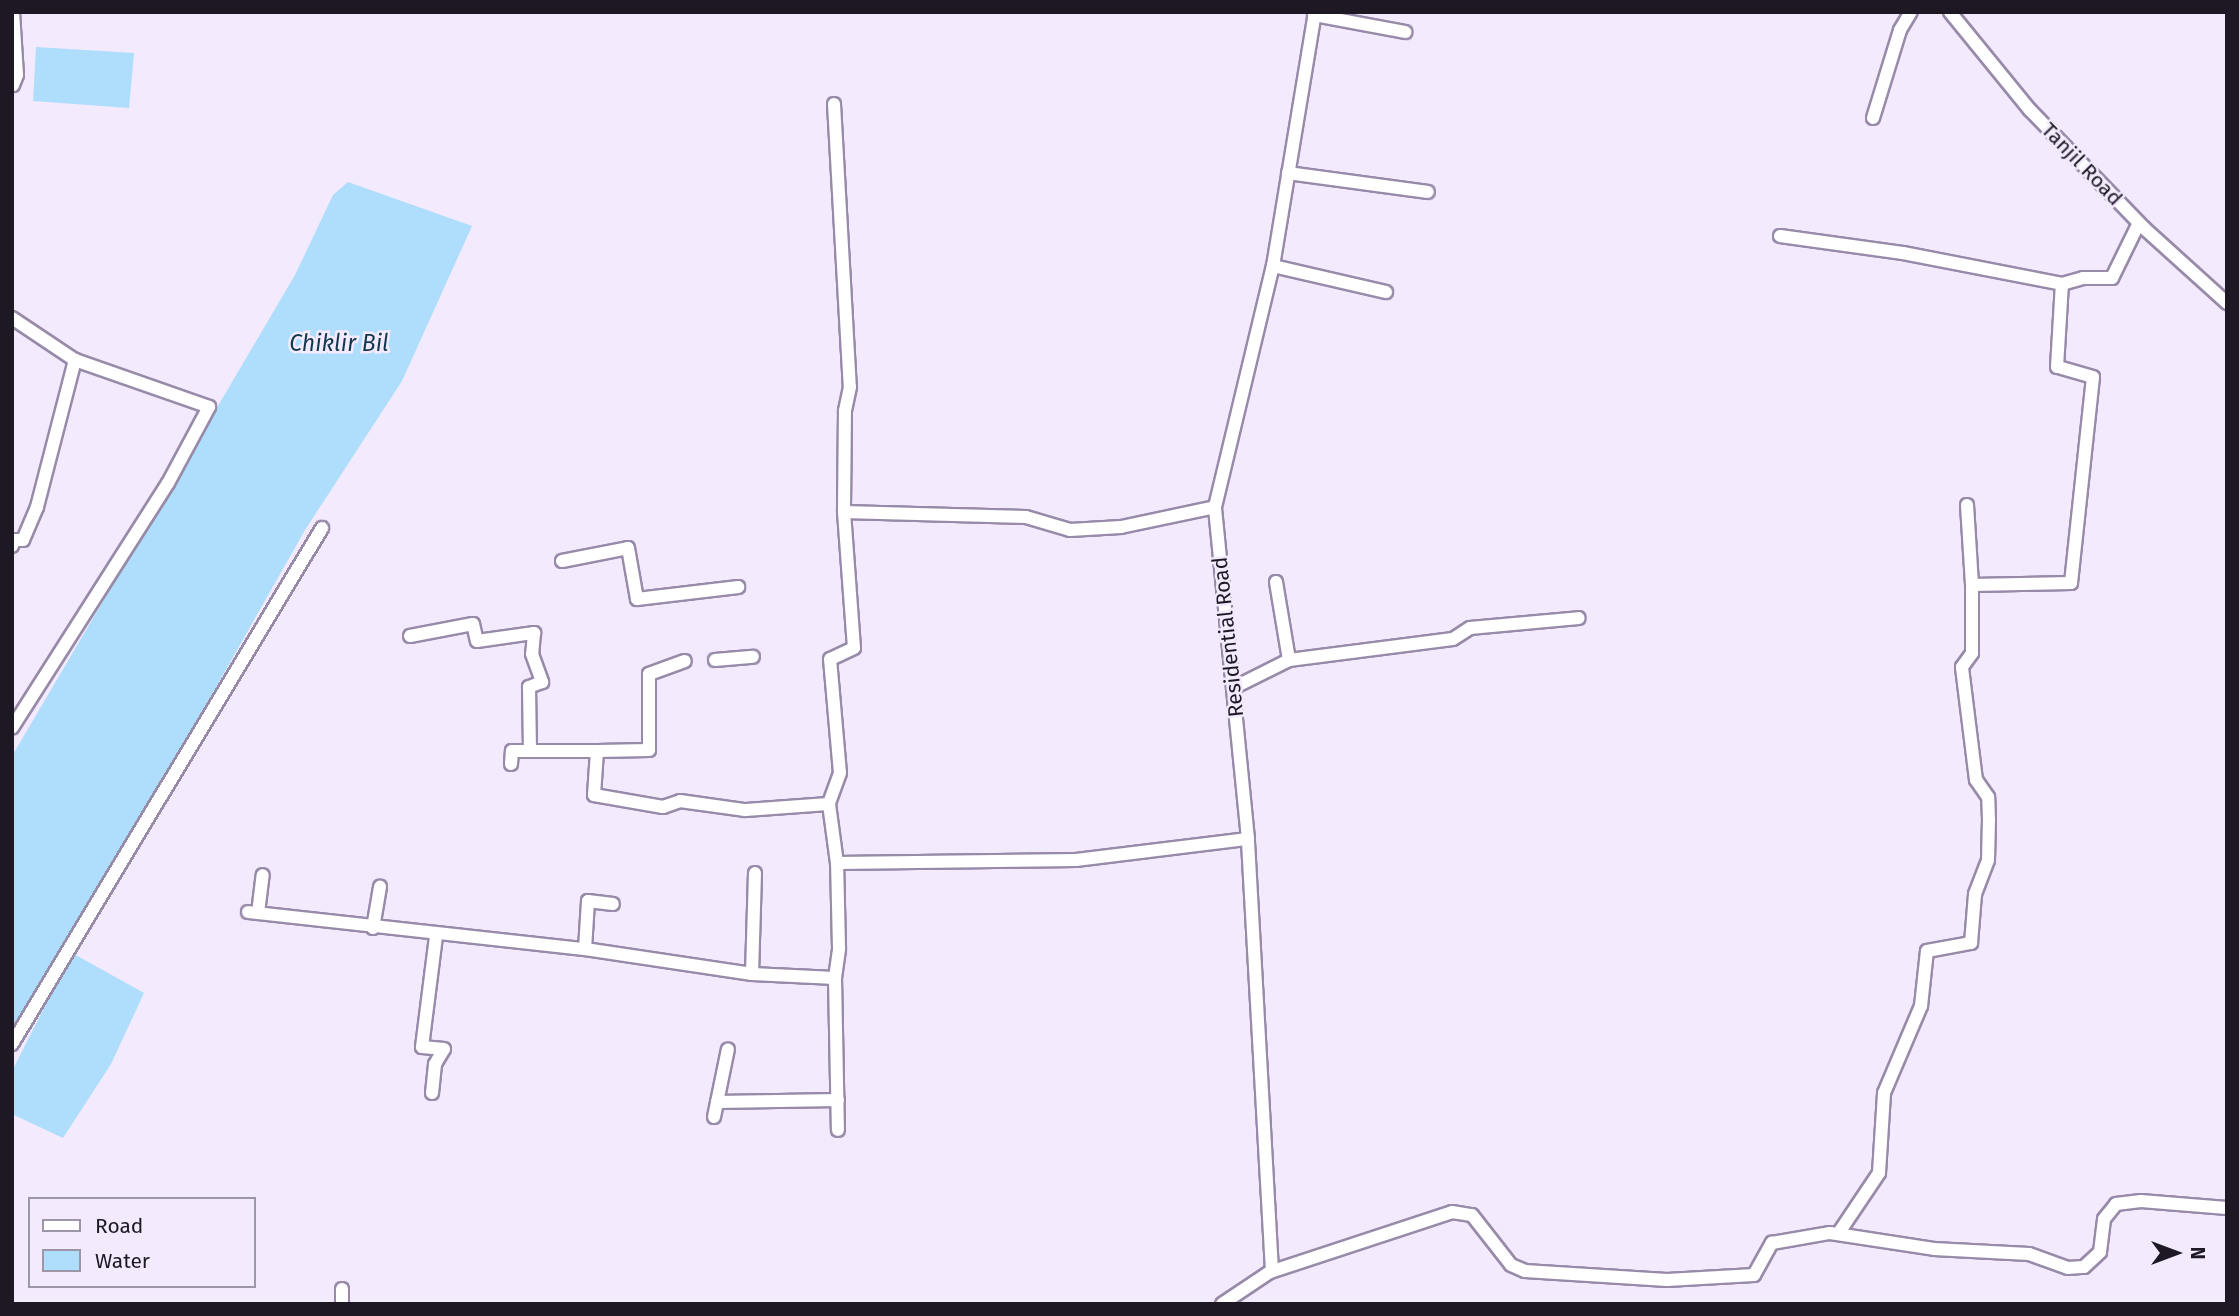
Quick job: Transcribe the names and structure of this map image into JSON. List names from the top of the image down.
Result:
{
  "streets": {
    "street": ["Tanjil Road", "Residential Road"]
  },
  "water": ["Chiklir Bil"],
  "legend": ["Road", "Water"],
  "north": "right"
}
